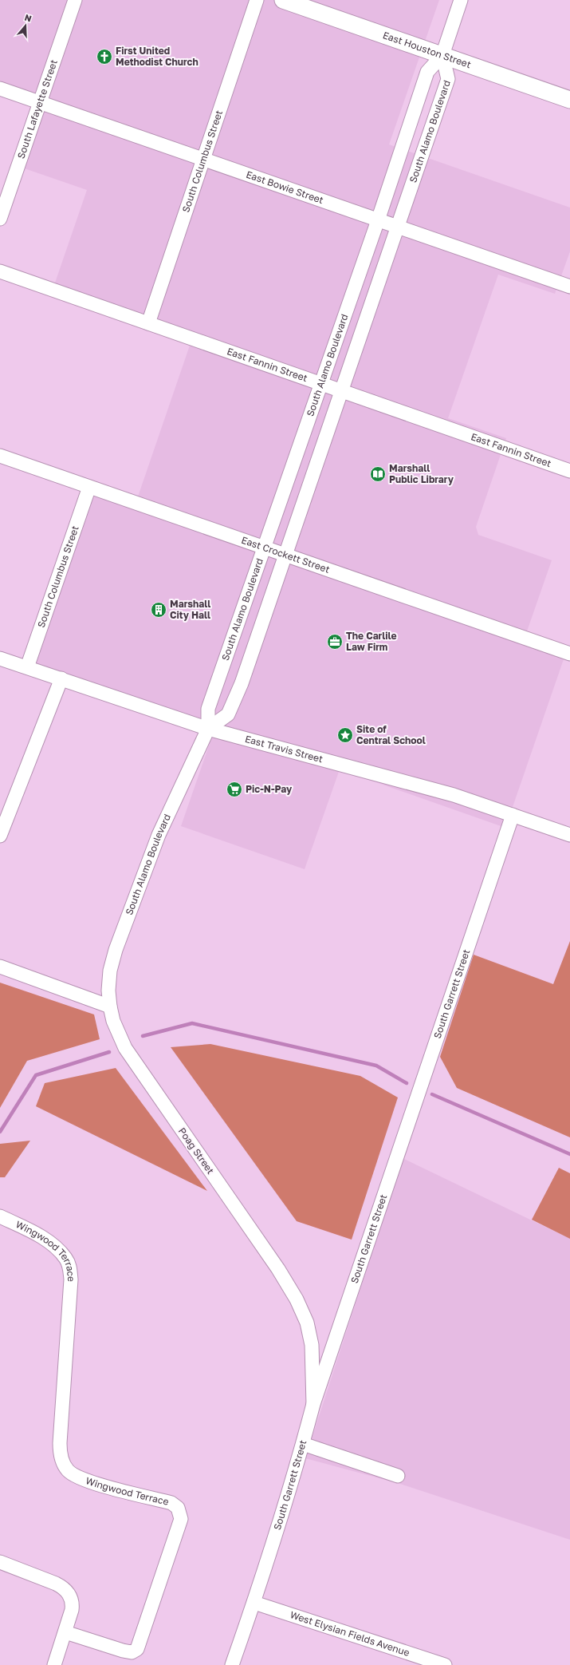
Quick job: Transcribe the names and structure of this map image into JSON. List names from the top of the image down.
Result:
{
  "streets": {
    "main road": ["East Houston Street"],
    "street": [
      "South Lafayette Street",
      "South Alamo Boulevard",
      "South Columbus Street",
      "East Bowie Street",
      "East Fannin Street",
      "East Crockett Street",
      "East Travis Street",
      "South Garrett Street",
      "Poag Street",
      "Wingwood Terrace",
      "West Elysian Fields Avenue"
    ]
  },
  "crossings": [
    ["East Houston Street", "South Alamo Boulevard"],
    ["South Lafayette Street", "East Bowie Street"],
    ["South Alamo Boulevard", "East Bowie Street"],
    ["South Alamo Boulevard", "East Fannin Street"],
    ["South Alamo Boulevard", "East Crockett Street"],
    ["South Alamo Boulevard", "East Travis Street"],
    ["South Alamo Boulevard", "Poag Street"],
    ["South Columbus Street", "East Bowie Street"],
    ["South Columbus Street", "East Fannin Street"],
    ["South Columbus Street", "East Crockett Street"],
    ["South Columbus Street", "East Travis Street"],
    ["East Travis Street", "South Garrett Street"],
    ["South Garrett Street", "Poag Street"],
    ["South Garrett Street", "West Elysian Fields Avenue"]
  ],
  "places": {
    "church": ["First United Methodist Church"],
    "library": ["Marshall Public Library"],
    "building": ["Marshall City Hall"],
    "office": ["The Carlile Law Firm"],
    "place": ["Site of Central School"],
    "supermarket": ["Pic-N-Pay"]
  },
  "north": "top"
}
